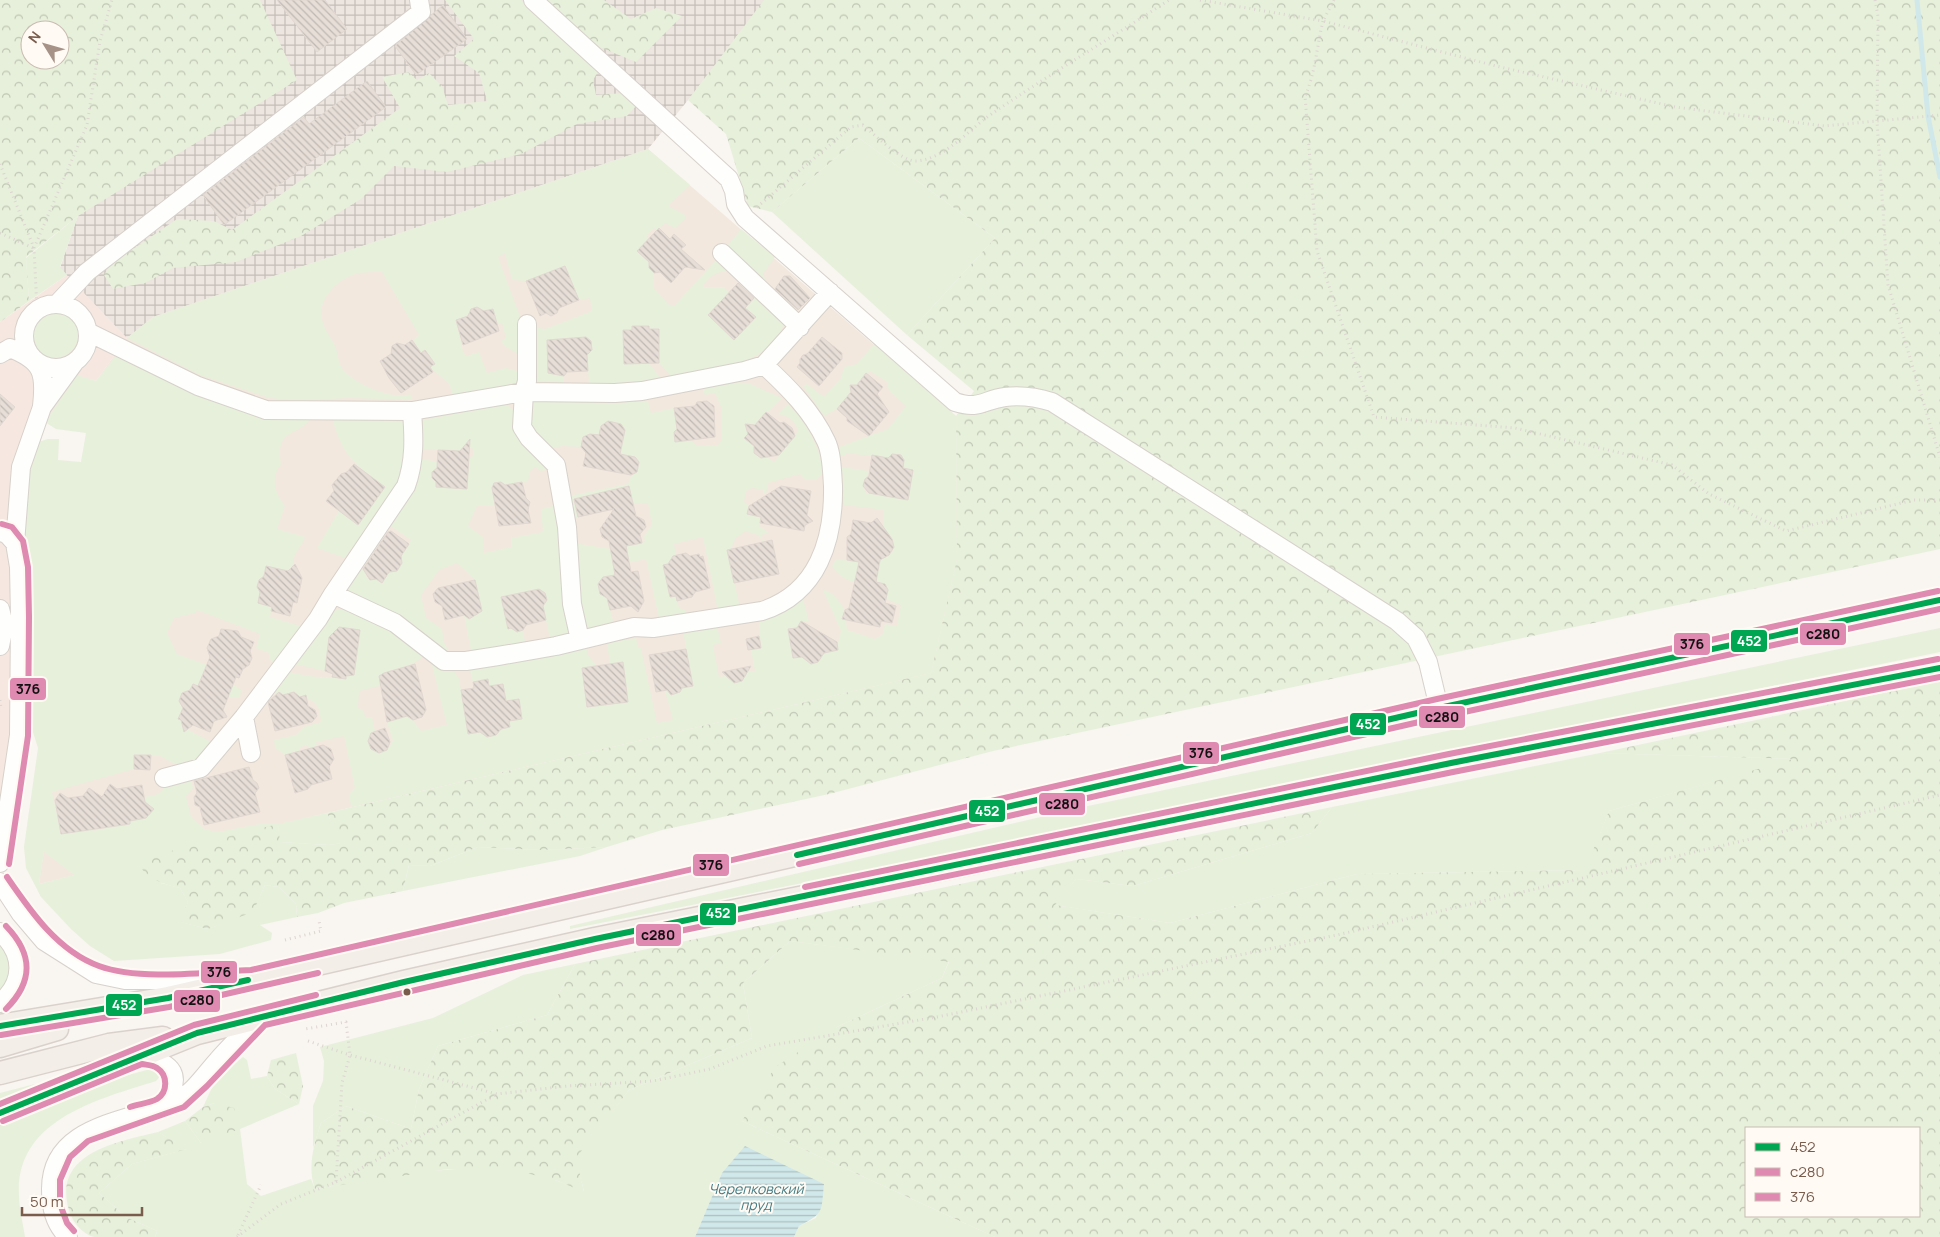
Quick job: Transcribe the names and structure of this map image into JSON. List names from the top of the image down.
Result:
{
  "water": ["Черепковский пруд"],
  "lines": ["transit line 376", "transit line 452", "transit line с280"],
  "legend": ["452", "с280", "376"],
  "scale_bar": "50 m",
  "north": "top left"
}
